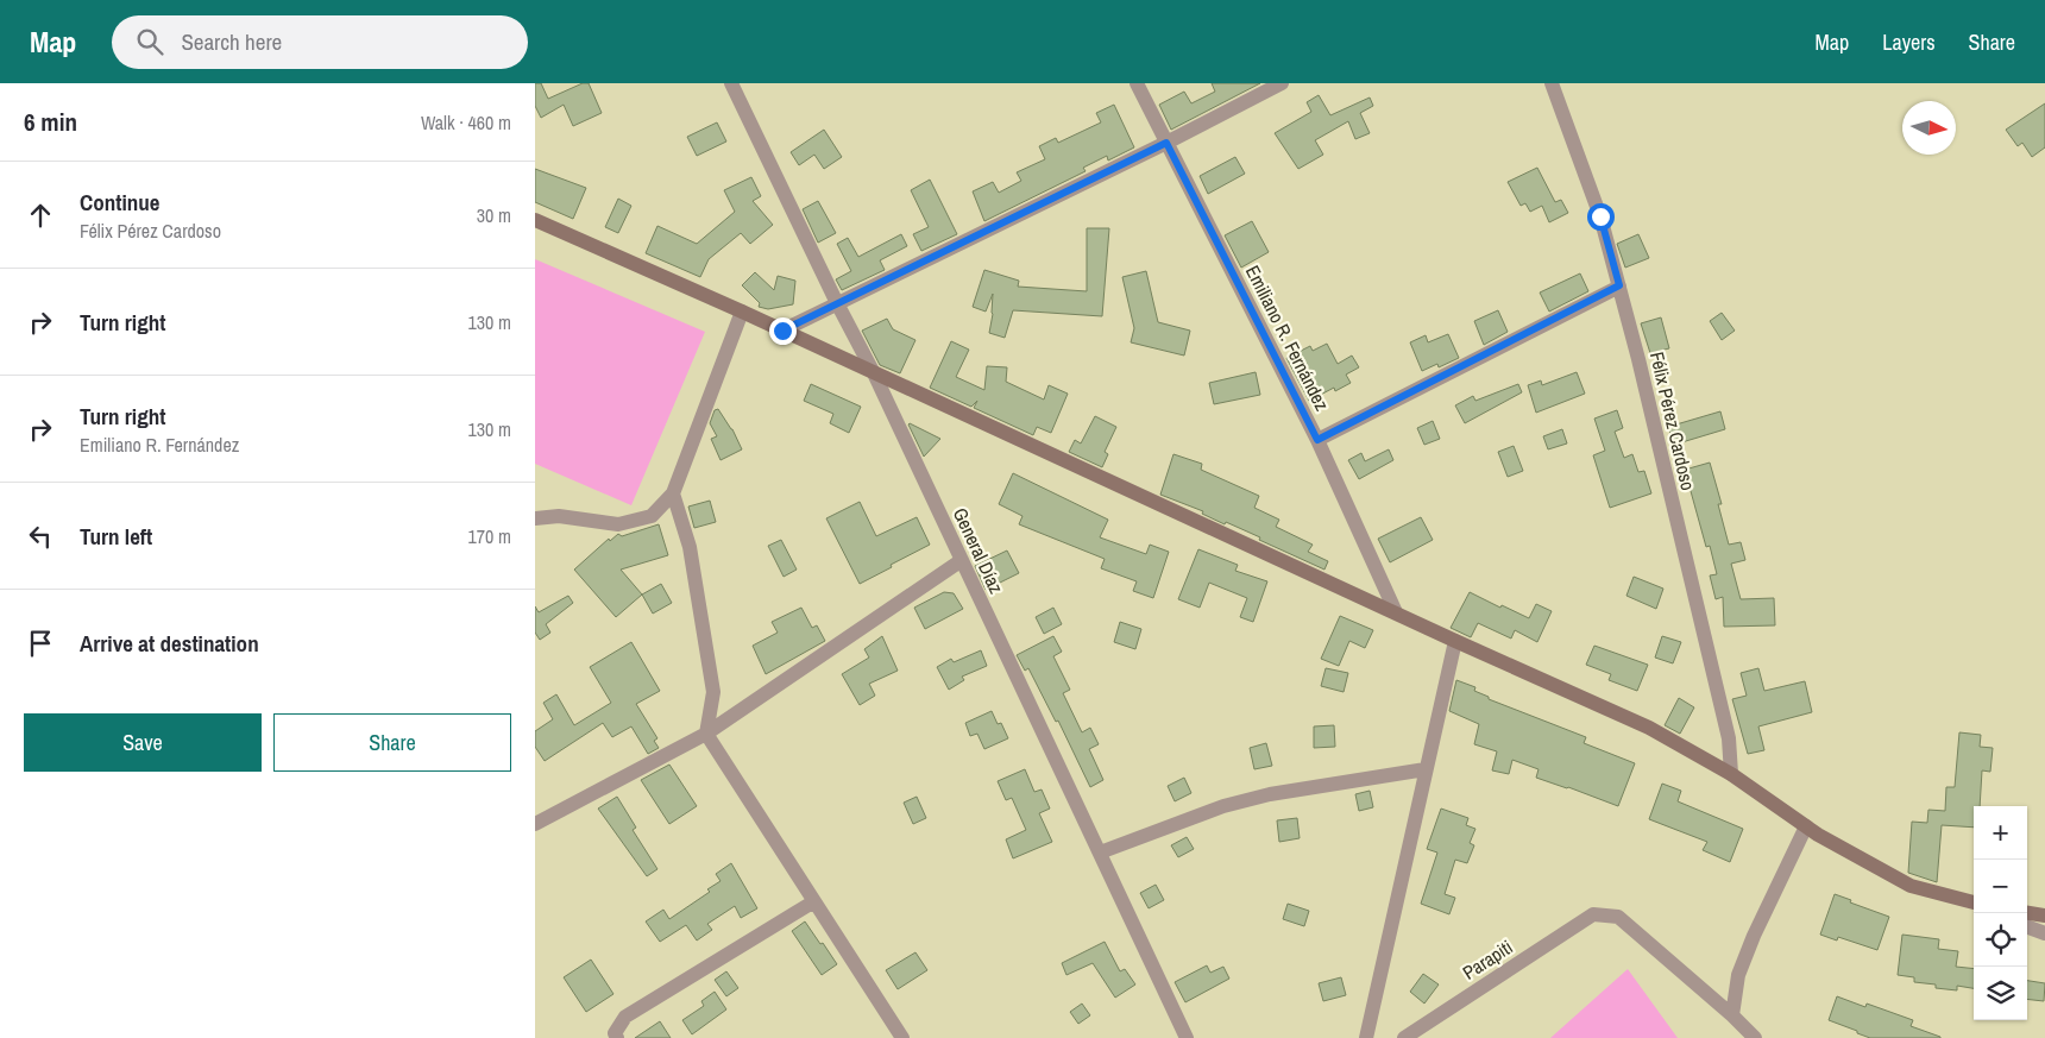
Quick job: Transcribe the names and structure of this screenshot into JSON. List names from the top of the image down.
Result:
{
  "streets": {
    "street": [
      "Emiliano R. Fernández",
      "Félix Pérez Cardoso",
      "General Díaz",
      "Parapiti"
    ]
  },
  "north": "right",
  "page": {
    "header": "Map",
    "search": "Search here",
    "nav": ["Map", "Layers", "Share"],
    "heading": ["6 min", "Walk · 460 m"],
    "list": [
      ["Continue", "Félix Pérez Cardoso", "30 m"],
      ["Turn right", "130 m"],
      ["Turn right", "Emiliano R. Fernández", "130 m"],
      ["Turn left", "170 m"],
      "Arrive at destination"
    ],
    "buttons": ["Save", "Share"],
    "map_buttons": ["+", "−"]
  }
}
